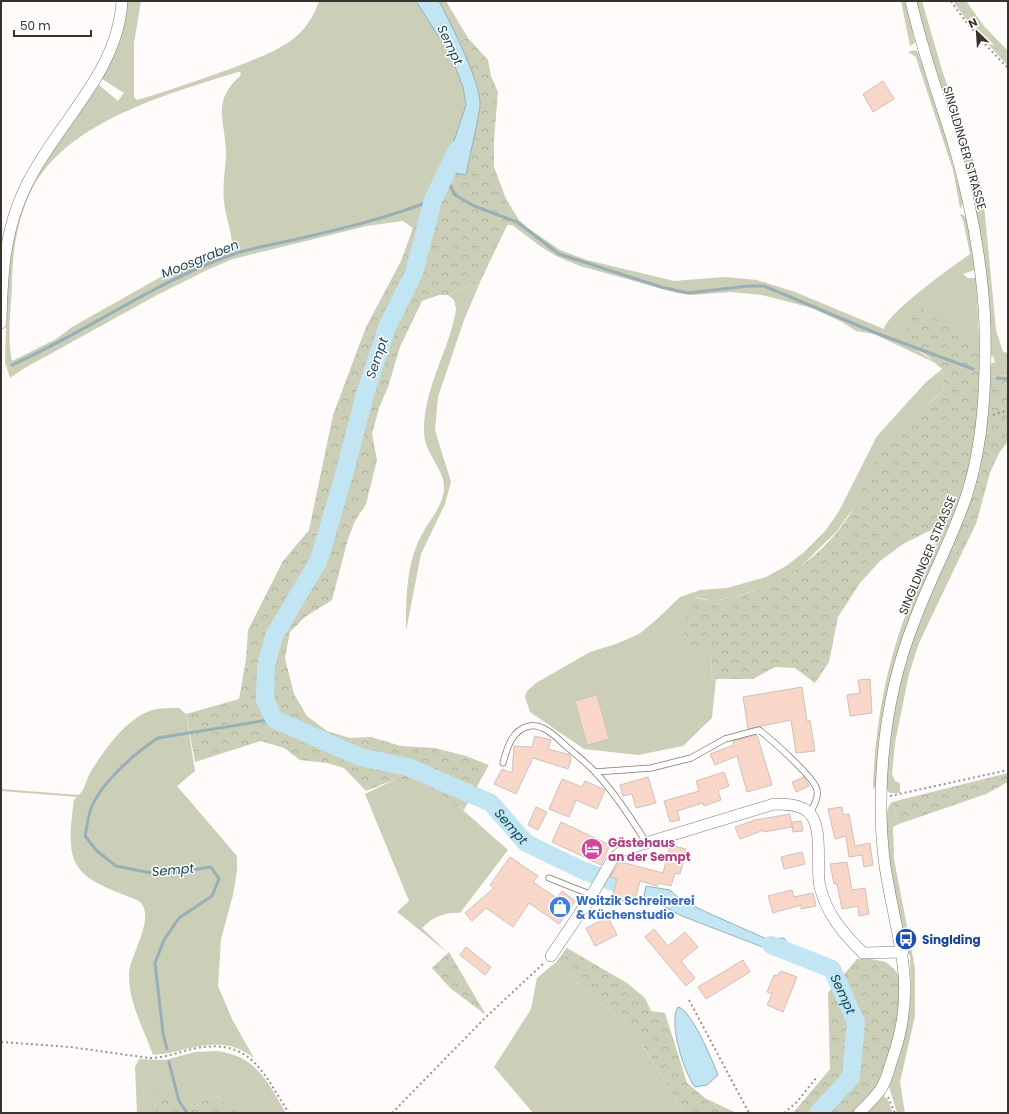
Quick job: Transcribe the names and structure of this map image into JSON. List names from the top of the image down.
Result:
{
  "streets": {
    "street": ["SINGLDINGER STRASSE"]
  },
  "water": ["Sempt", "Moosgraben"],
  "places": {
    "hotel": ["Gästehaus an der Sempt"],
    "shop": ["Woitzik Schreinerei & Küchenstudio"],
    "bus stop": ["Singlding"]
  },
  "scale_bar": "50 m",
  "north": "top left"
}
